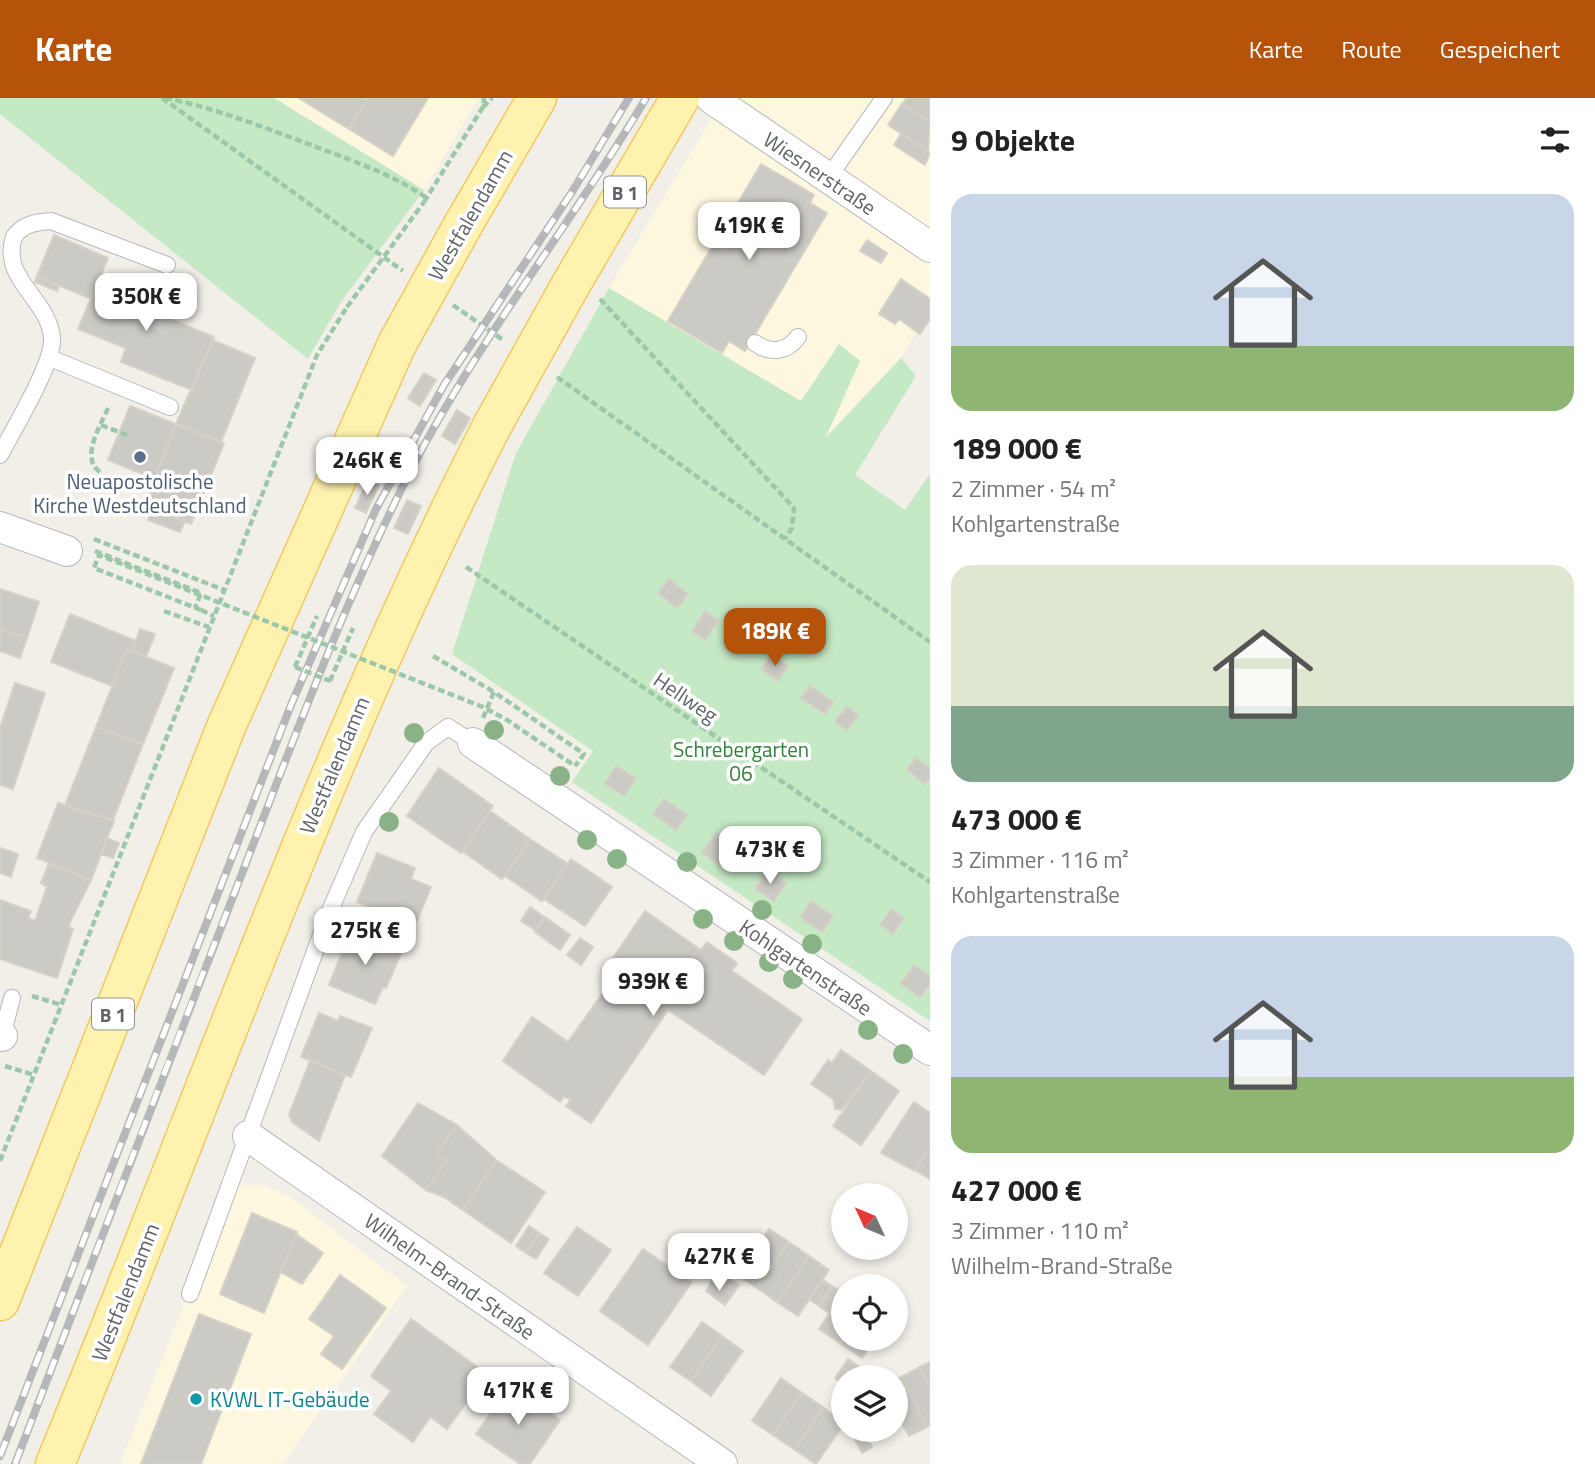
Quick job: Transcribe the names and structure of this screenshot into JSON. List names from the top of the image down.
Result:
{
  "streets": {
    "main road": ["B 1", "Westfalendamm"],
    "street": ["Wiesnerstraße", "Kohlgartenstraße", "Wilhelm-Brand-Straße"],
    "path": ["Hellweg"]
  },
  "parks": ["Schrebergarten 06"],
  "places": ["Neuapostolische Kirche Westdeutschland", "KVWL IT-Gebäude"],
  "north": "top left",
  "page": {
    "header": "Karte",
    "nav": ["Karte", "Route", "Gespeichert"],
    "heading": "9 Objekte",
    "list": [
      {
        "name": "189 000 €",
        "note": "2 Zimmer · 54 m² · Kohlgartenstraße"
      },
      {
        "name": "473 000 €",
        "note": "3 Zimmer · 116 m² · Kohlgartenstraße"
      },
      {
        "name": "427 000 €",
        "note": "3 Zimmer · 110 m² · Wilhelm-Brand-Straße"
      }
    ],
    "price": [
      "419K €",
      "350K €",
      "246K €",
      "189K €",
      "473K €",
      "275K €",
      "939K €",
      "427K €",
      "417K €"
    ]
  }
}
